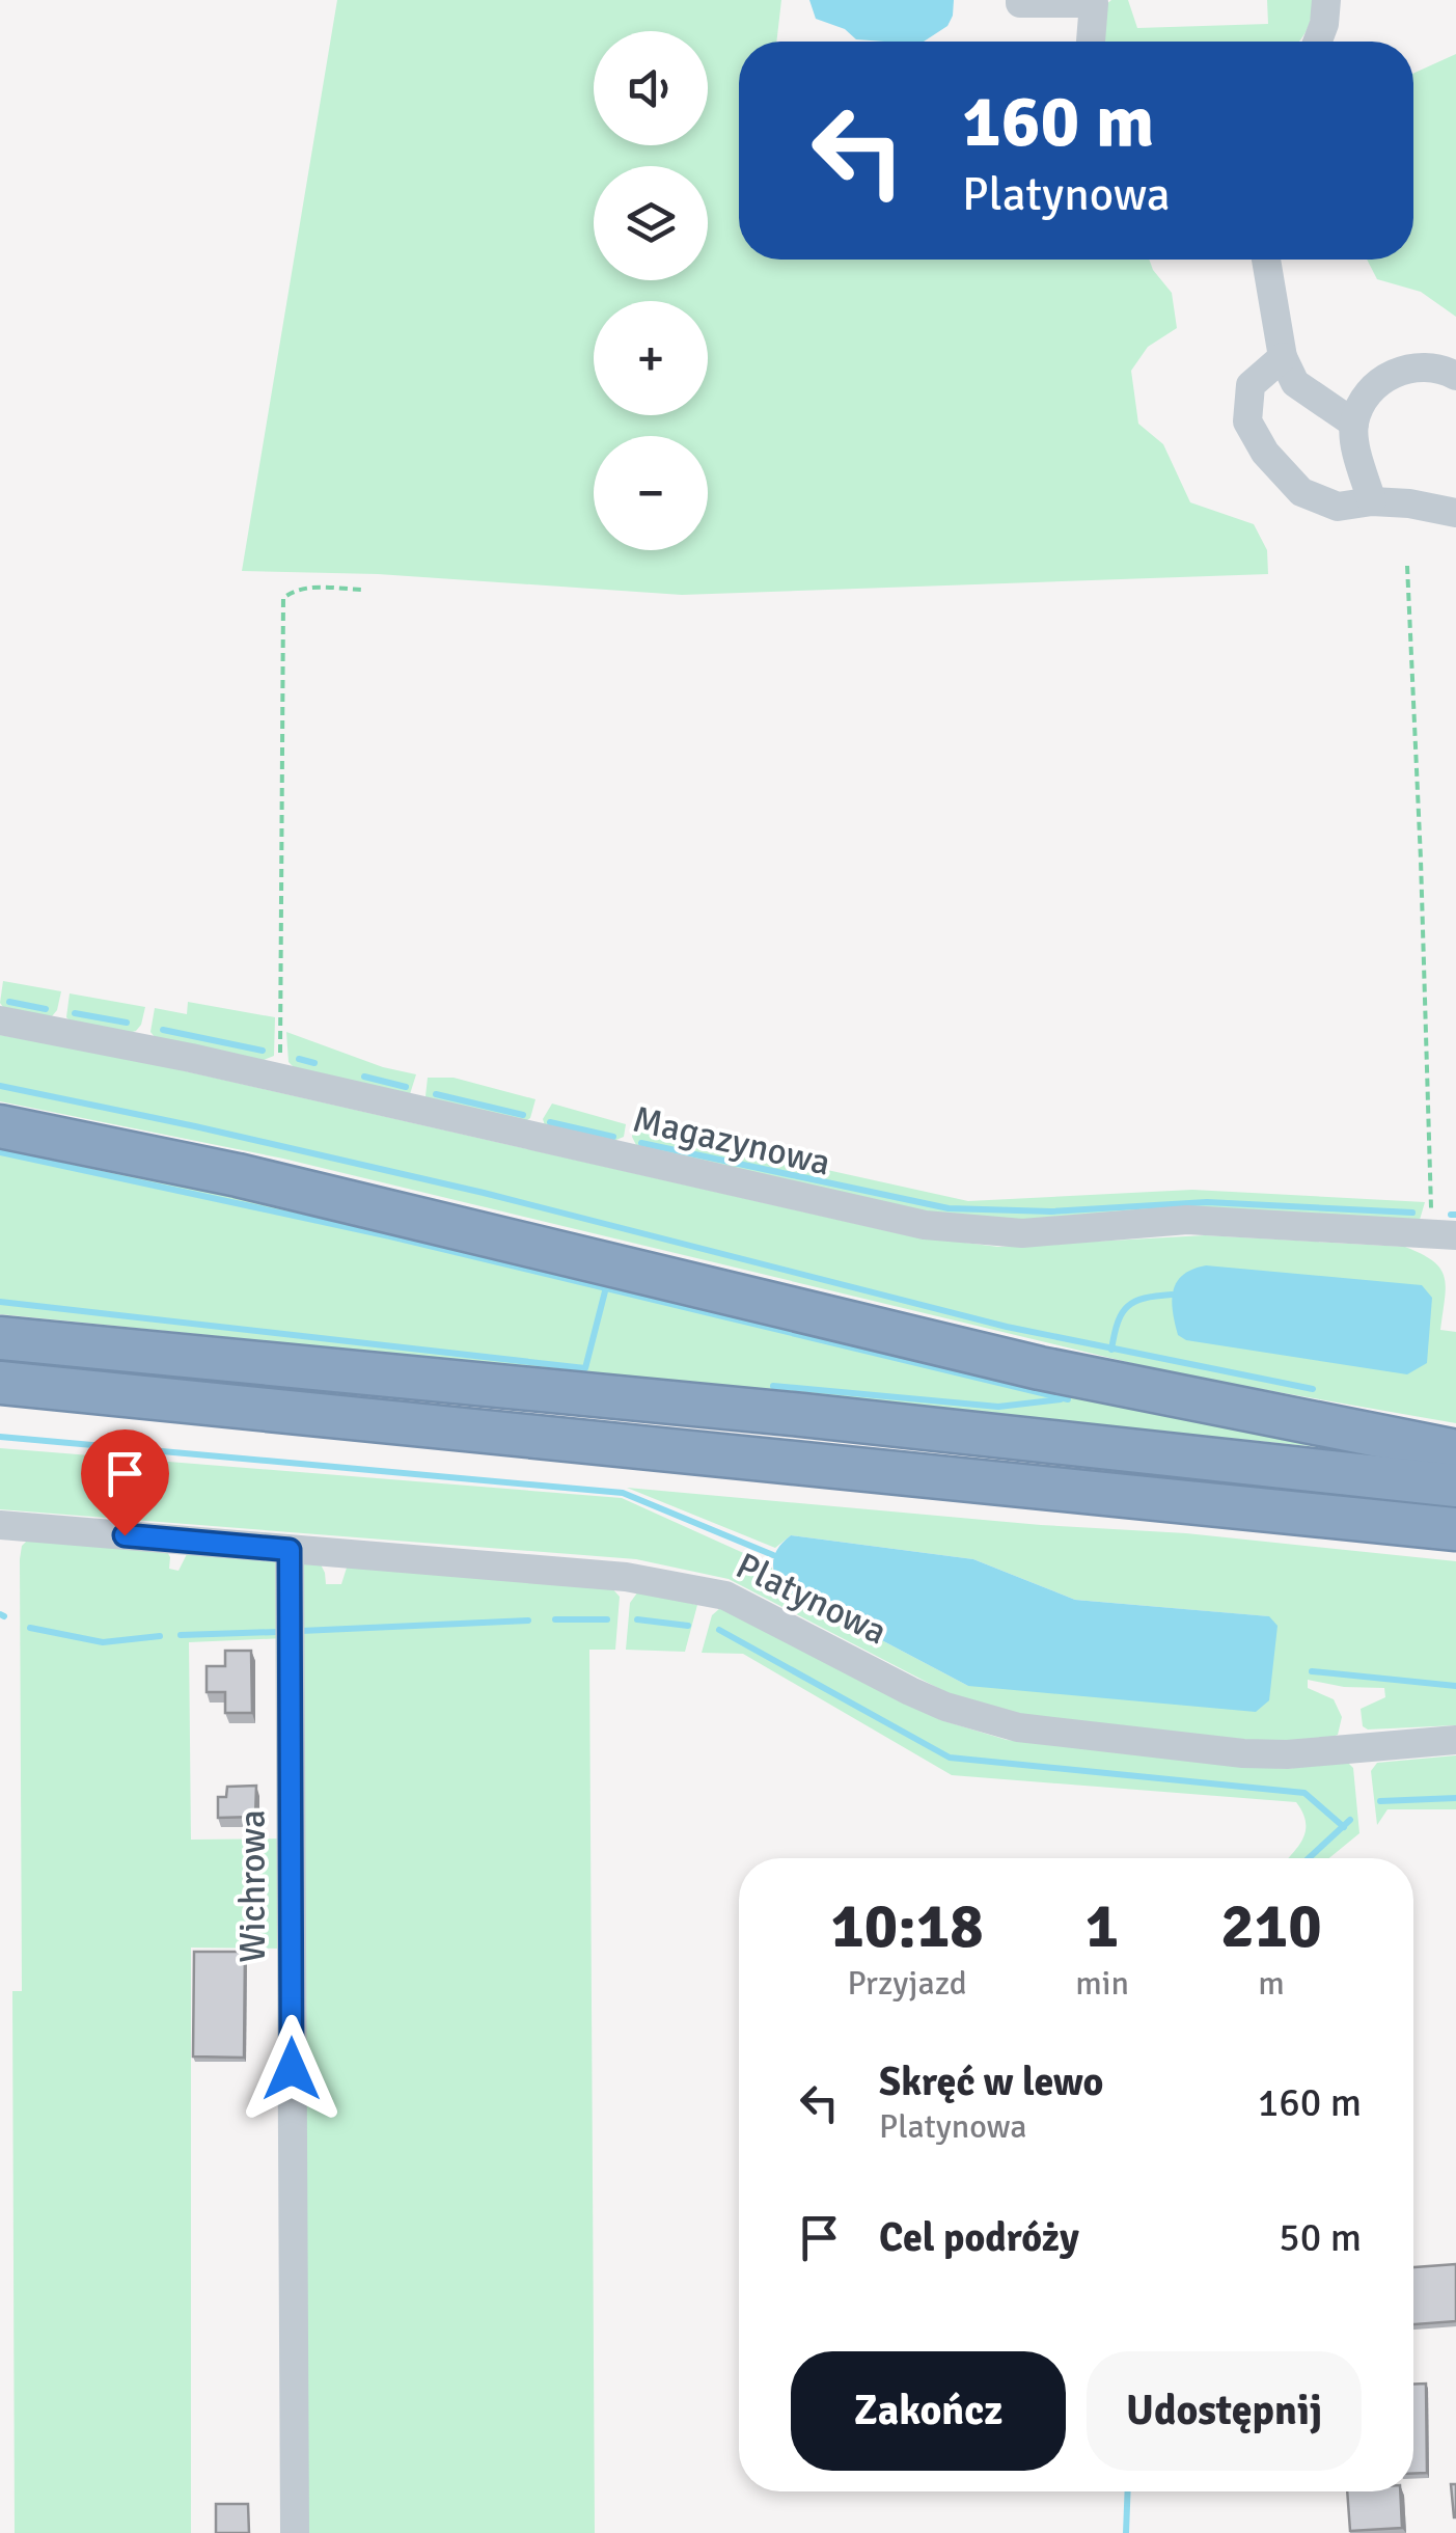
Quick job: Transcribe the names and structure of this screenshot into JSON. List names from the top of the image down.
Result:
{
  "streets": {
    "street": ["Magazynowa", "Platynowa", "Wichrowa"]
  },
  "crossings": [
    ["Platynowa", "Wichrowa"]
  ],
  "page": {
    "map_buttons": ["+", "−"],
    "turn": ["160 m", "Platynowa"],
    "eta": [
      "10:18",
      "Przyjazd",
      "1",
      "min",
      "210",
      "m"
    ],
    "list": [
      {
        "name": "Skręć w lewo",
        "note": "Platynowa",
        "value": "160 m"
      },
      {
        "name": "Cel podróży",
        "value": "50 m"
      }
    ],
    "buttons": ["Zakończ", "Udostępnij"]
  }
}
